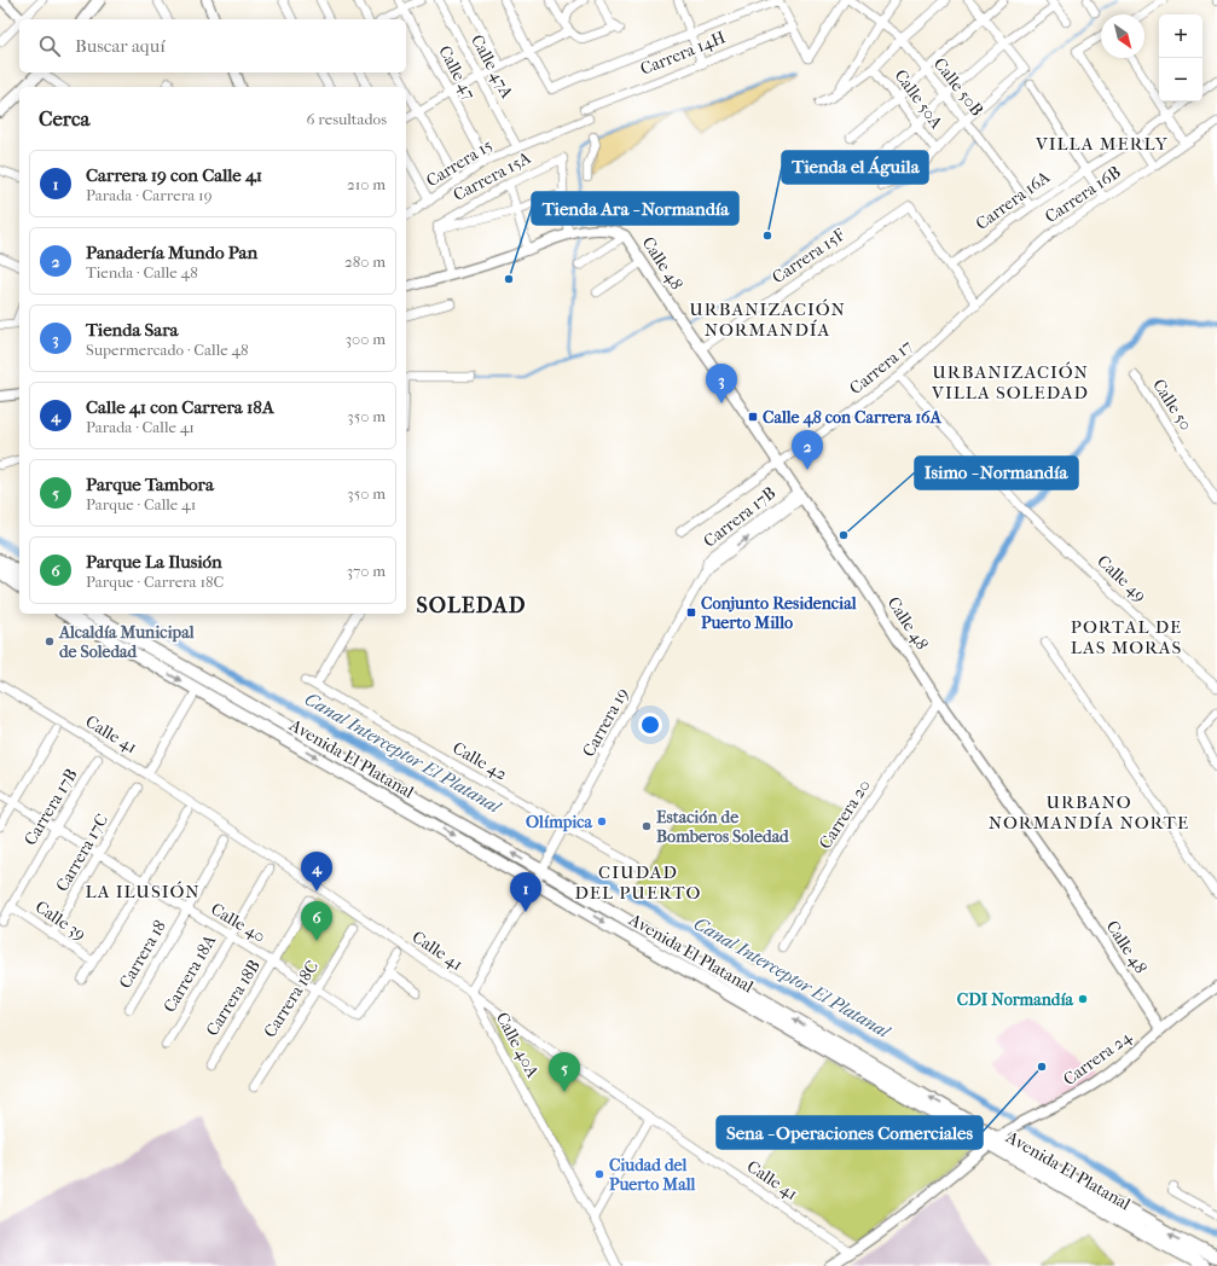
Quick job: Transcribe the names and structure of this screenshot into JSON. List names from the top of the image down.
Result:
{
  "streets": {
    "main road": ["Avenida El Platanal"],
    "street": [
      "Carrera 14H",
      "Calle 47A",
      "Calle 47",
      "Calle 50B",
      "Calle 50A",
      "Carrera 15",
      "Carrera 15A",
      "Carrera 16B",
      "Carrera 16A",
      "Carrera 15F",
      "Calle 48",
      "Carrera 17",
      "Calle 50",
      "Carrera 17B",
      "Calle 49",
      "Carrera 19",
      "Calle 41",
      "Calle 42",
      "Carrera 20",
      "Carrera 17C",
      "Calle 39",
      "Calle 40",
      "Carrera 18",
      "Carrera 18A",
      "Carrera 18B",
      "Carrera 18C",
      "Calle 40A",
      "Carrera 24"
    ]
  },
  "crossings": [
    ["Calle 47A", "Carrera 15"],
    ["Calle 47", "Carrera 15"],
    ["Calle 50B", "Carrera 16A"],
    ["Carrera 16B", "Carrera 17"],
    ["Carrera 16A", "Carrera 15F"],
    ["Carrera 15F", "Calle 48"],
    ["Calle 48", "Carrera 17"],
    ["Calle 48", "Carrera 19"],
    ["Calle 48", "Carrera 20"],
    ["Calle 48", "Carrera 24"],
    ["Carrera 17", "Calle 49"],
    ["Carrera 17B", "Calle 39"],
    ["Carrera 17B", "Calle 40"],
    ["Carrera 19", "Calle 41"],
    ["Carrera 19", "Avenida El Platanal"],
    ["Carrera 19", "Calle 42"],
    ["Carrera 19", "Calle 40A"],
    ["Calle 41", "Calle 40A"],
    ["Calle 41", "Carrera 24"],
    ["Avenida El Platanal", "Carrera 24"],
    ["Carrera 17C", "Calle 39"],
    ["Carrera 17C", "Calle 40"],
    ["Calle 40", "Carrera 18"],
    ["Calle 40", "Carrera 18A"],
    ["Calle 40", "Carrera 18B"],
    ["Calle 40", "Carrera 18C"]
  ],
  "districts": [
    "VILLA MERLY",
    "URBANIZACIÓN NORMANDÍA",
    "URBANIZACIÓN VILLA SOLEDAD",
    "SOLEDAD",
    "PORTAL DE LAS MORAS",
    "URBANO NORMANDÍA NORTE",
    "CIUDAD DEL PUERTO",
    "LA ILUSIÓN"
  ],
  "water": ["Canal Interceptor El Platanal"],
  "places": {
    "other": [
      "Tienda el Águila",
      "Tienda Ara - Normandía",
      "Isimo - Normandía",
      "Alcaldía Municipal de Soledad",
      "Olímpica",
      "Estación de Bomberos Soledad",
      "CDI Normandía",
      "Sena - Operaciones Comerciales",
      "Ciudad del Puerto Mall"
    ],
    "transit": ["Calle 48 con Carrera 16A", "Conjunto Residencial Puerto Millo"]
  },
  "north": "bottom right",
  "page": {
    "map_buttons": ["+", "−"],
    "search": "Buscar aquí",
    "heading": ["Cerca", "6 resultados"],
    "list": [
      {
        "mark": "1",
        "name": "Carrera 19 con Calle 41",
        "note": "Parada · Carrera 19",
        "value": "210 m"
      },
      {
        "mark": "2",
        "name": "Panadería Mundo Pan",
        "note": "Tienda · Calle 48",
        "value": "280 m"
      },
      {
        "mark": "3",
        "name": "Tienda Sara",
        "note": "Supermercado · Calle 48",
        "value": "300 m"
      },
      {
        "mark": "4",
        "name": "Calle 41 con Carrera 18A",
        "note": "Parada · Calle 41",
        "value": "350 m"
      },
      {
        "mark": "5",
        "name": "Parque Tambora",
        "note": "Parque · Calle 41",
        "value": "350 m"
      },
      {
        "mark": "6",
        "name": "Parque La Ilusión",
        "note": "Parque · Carrera 18C",
        "value": "370 m"
      }
    ],
    "pins": [
      "3",
      "2",
      "4",
      "1",
      "6",
      "5"
    ]
  }
}
